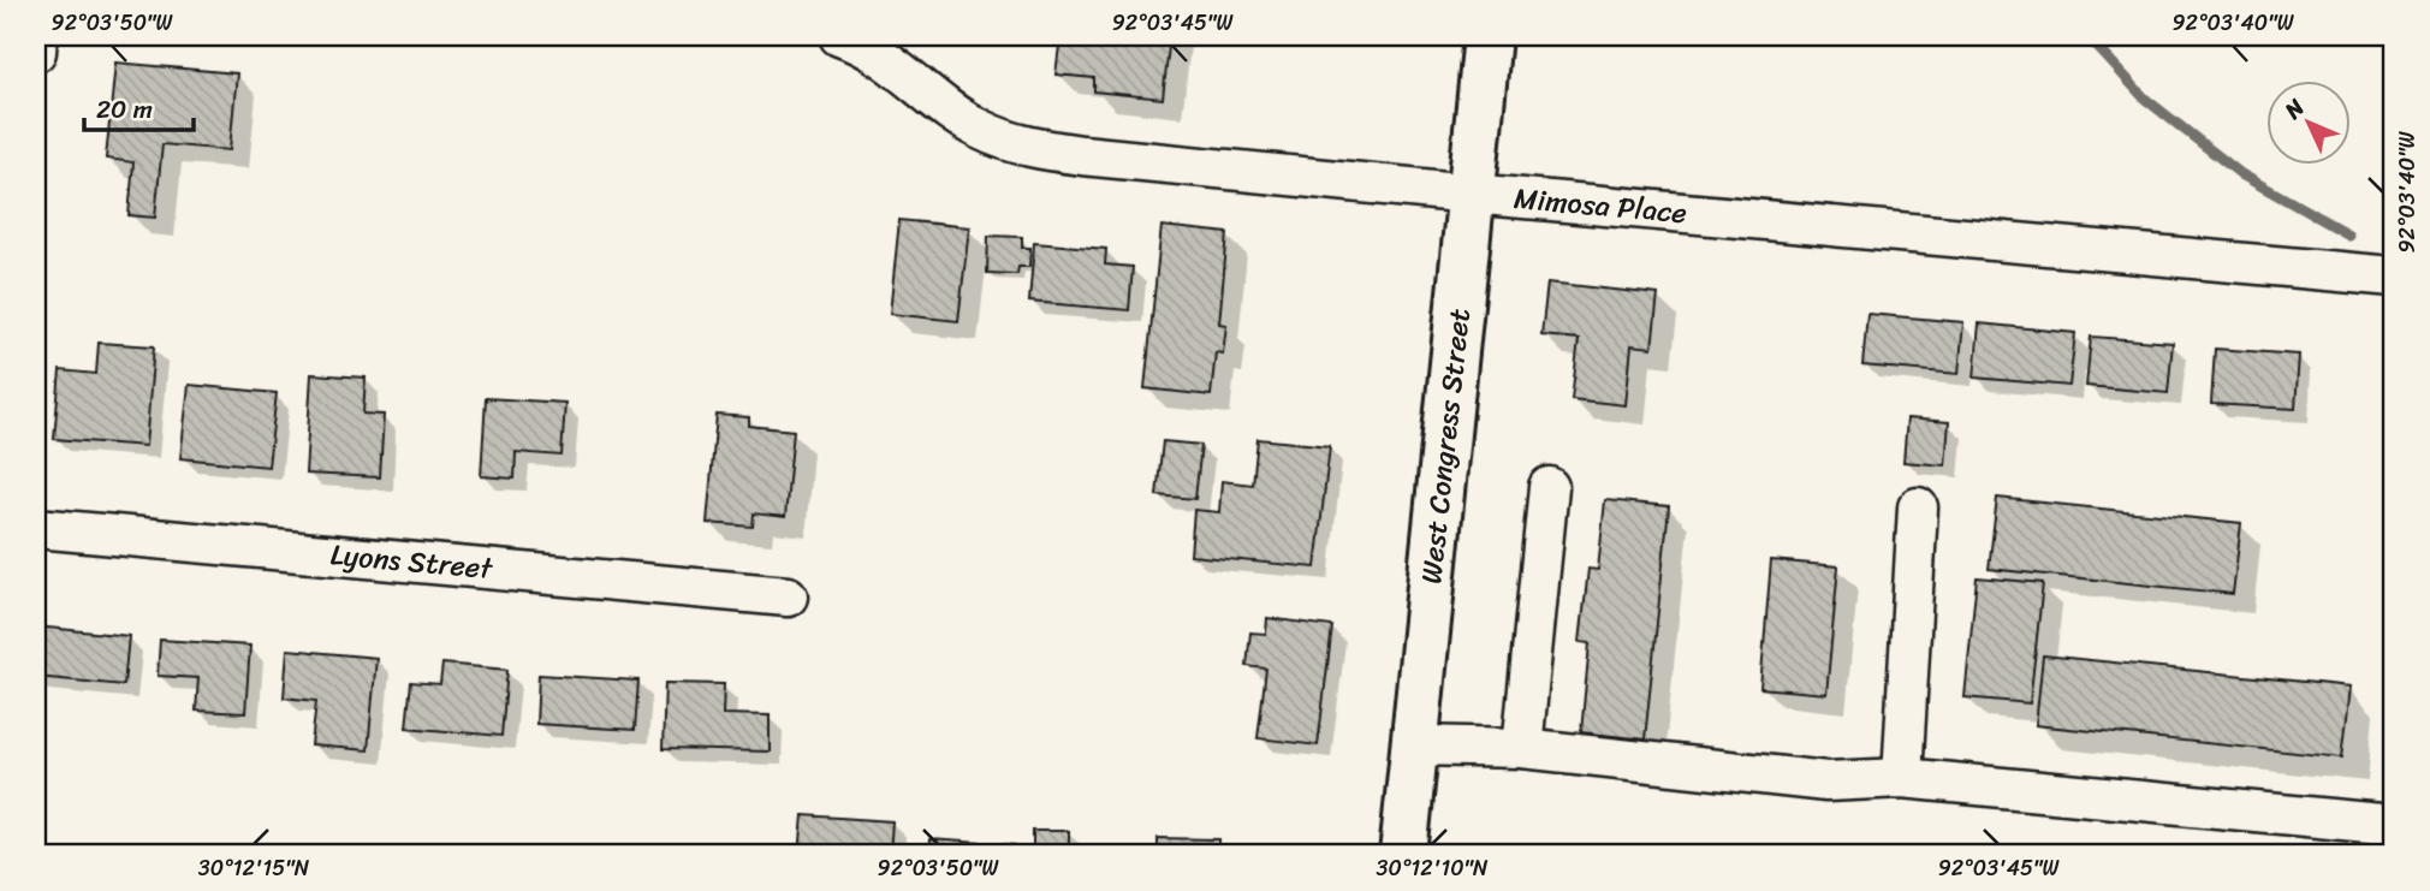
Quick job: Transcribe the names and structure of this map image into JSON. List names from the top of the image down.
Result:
{
  "streets": {
    "main road": ["West Congress Street"],
    "street": ["Mimosa Place", "Lyons Street"]
  },
  "crossings": [
    ["Mimosa Place", "West Congress Street"]
  ],
  "scale_bar": "20 m",
  "north": "top left",
  "coordinates": [
    "92°03'50\"W",
    "92°03'45\"W",
    "92°03'40\"W",
    "30°12'15\"N",
    "30°12'10\"N"
  ]
}
